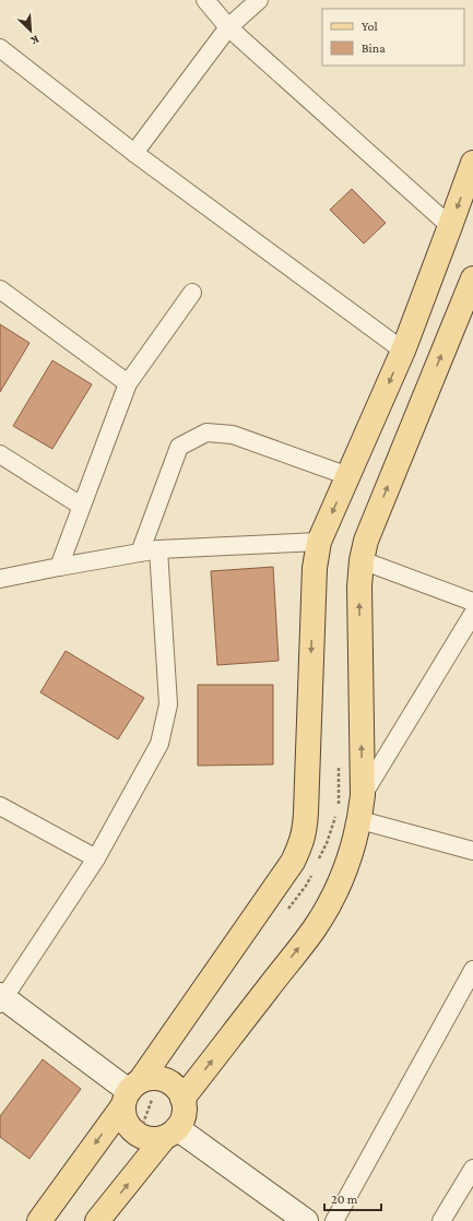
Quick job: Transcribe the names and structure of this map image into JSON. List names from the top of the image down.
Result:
{
  "legend": ["Yol", "Bina"],
  "scale_bar": "20 m",
  "north": "bottom right"
}
